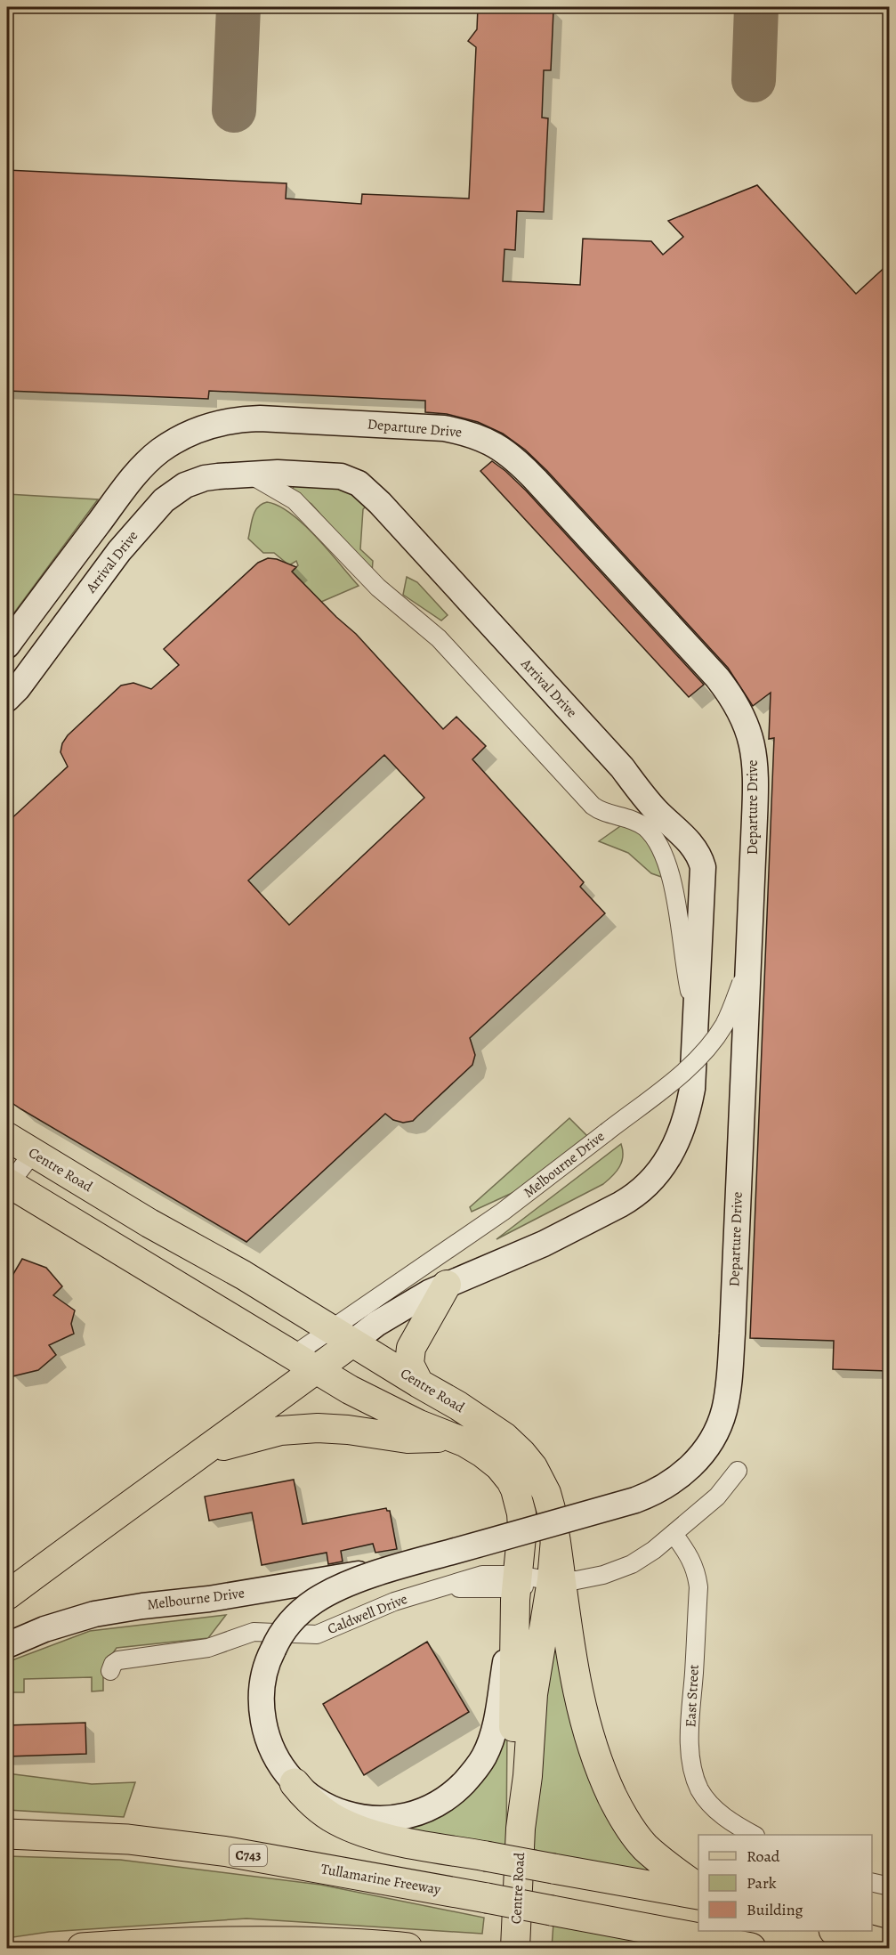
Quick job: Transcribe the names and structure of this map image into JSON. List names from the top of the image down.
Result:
{
  "streets": {
    "highway": ["C743", "Tullamarine Freeway"],
    "main road": ["Melbourne Drive", "Centre Road"],
    "street": [
      "Departure Drive",
      "Arrival Drive",
      "Caldwell Drive",
      "East Street"
    ]
  },
  "crossings": [
    ["Departure Drive", "Melbourne Drive"],
    ["Arrival Drive", "Melbourne Drive"],
    ["Melbourne Drive", "Centre Road"],
    ["Centre Road", "Caldwell Drive"],
    ["Caldwell Drive", "East Street"]
  ],
  "legend": ["Road", "Park", "Building"]
}
